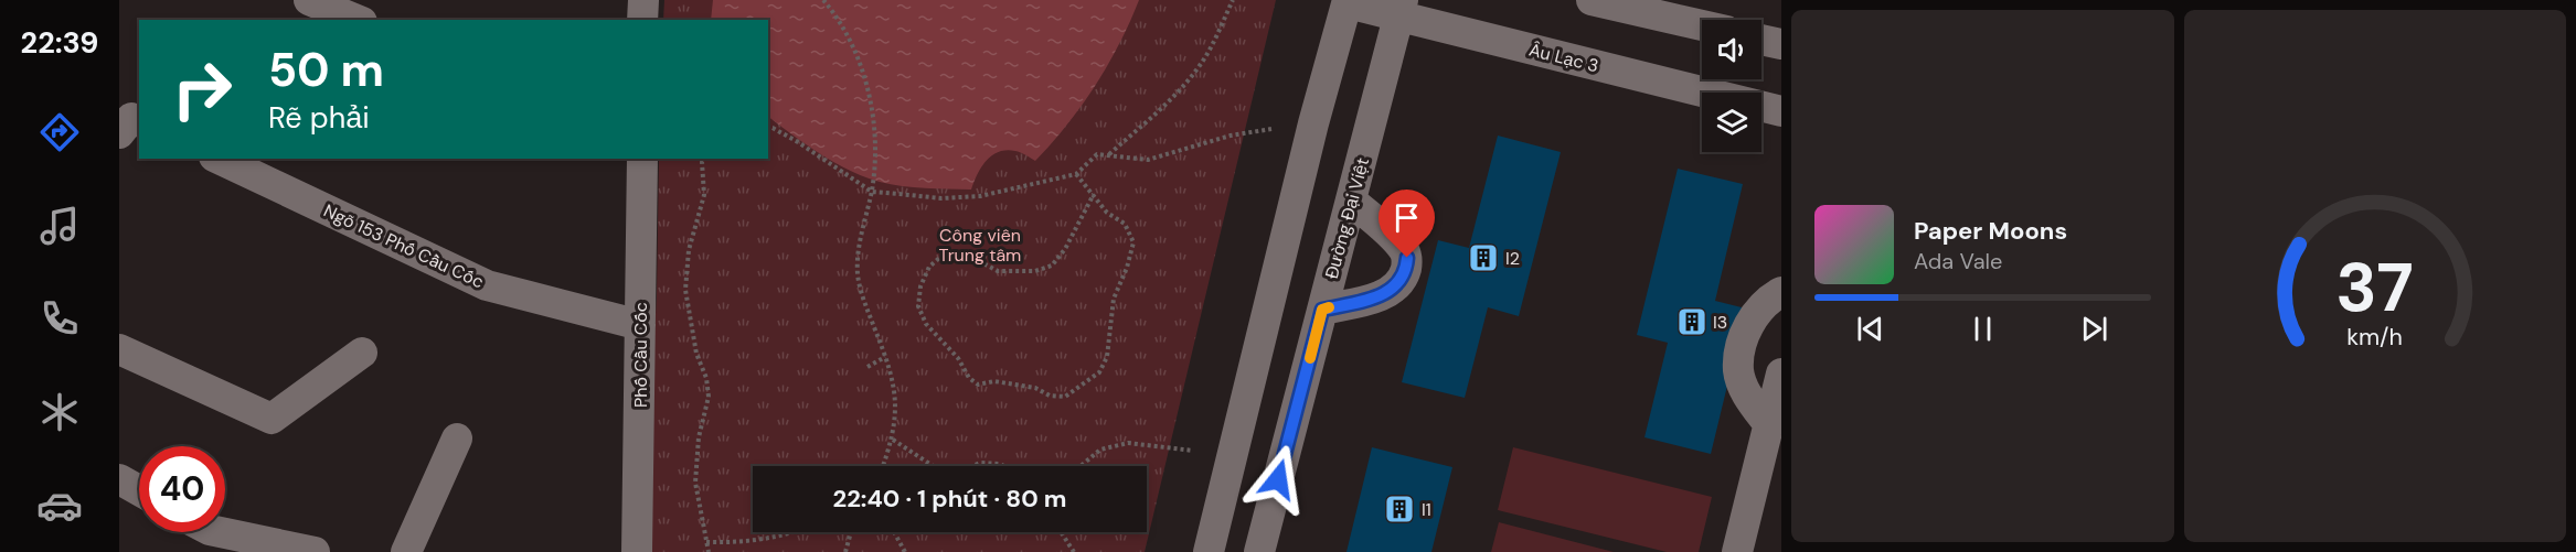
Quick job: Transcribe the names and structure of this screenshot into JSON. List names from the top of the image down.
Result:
{
  "streets": {
    "street": [
      "Âu Lạc 3",
      "Đường Đại Việt",
      "Ngõ 153 Phố Cầu Cốc",
      "Phố Cầu Cốc"
    ]
  },
  "crossings": [
    ["Âu Lạc 3", "Đường Đại Việt"],
    ["Ngõ 153 Phố Cầu Cốc", "Phố Cầu Cốc"]
  ],
  "parks": ["Công viên Trung tâm"],
  "places": {
    "building": ["I2", "I3", "I1"]
  },
  "page": {
    "tabs": "22:39",
    "turn": ["50 m", "Rẽ phải"],
    "song": ["Paper Moons", "Ada Vale"],
    "limit": "40",
    "trip": "22:40 · 1 phút · 80 m",
    "gauge": ["37", "km/h"]
  }
}
